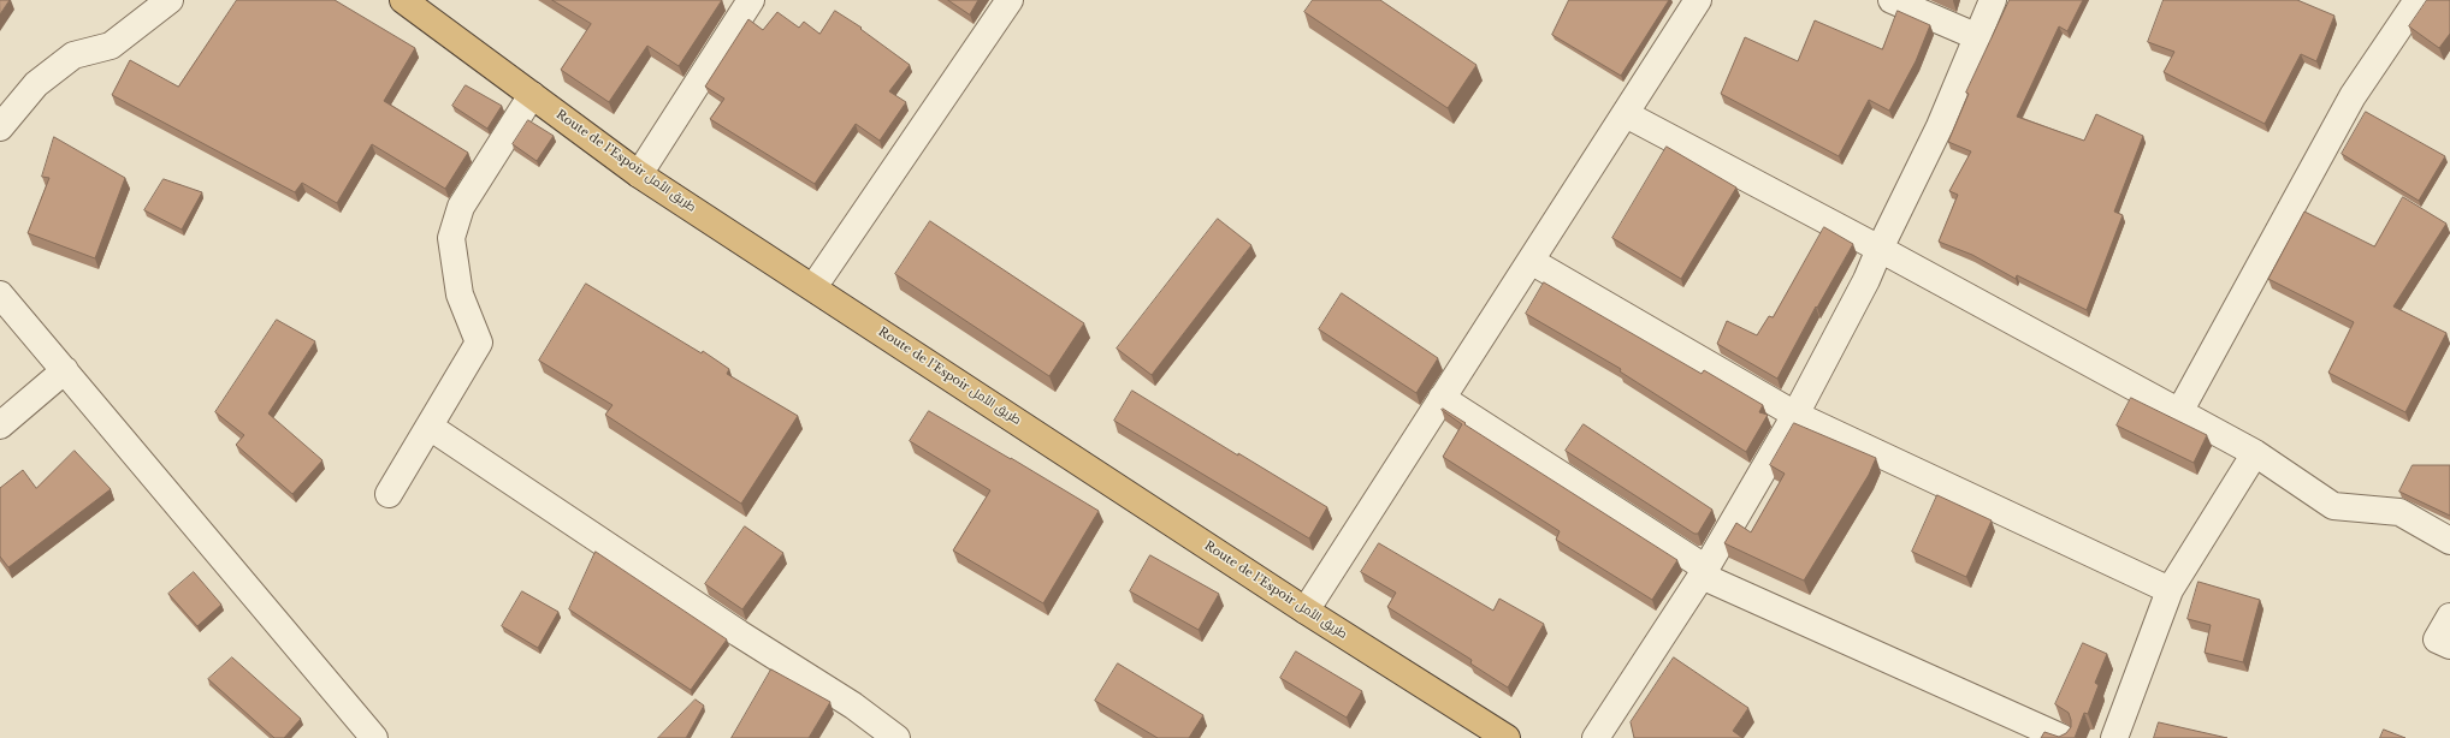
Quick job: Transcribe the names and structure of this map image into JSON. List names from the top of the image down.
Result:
{
  "streets": {
    "highway": ["Route de l’Espoir طريق الأمل"]
  }
}
